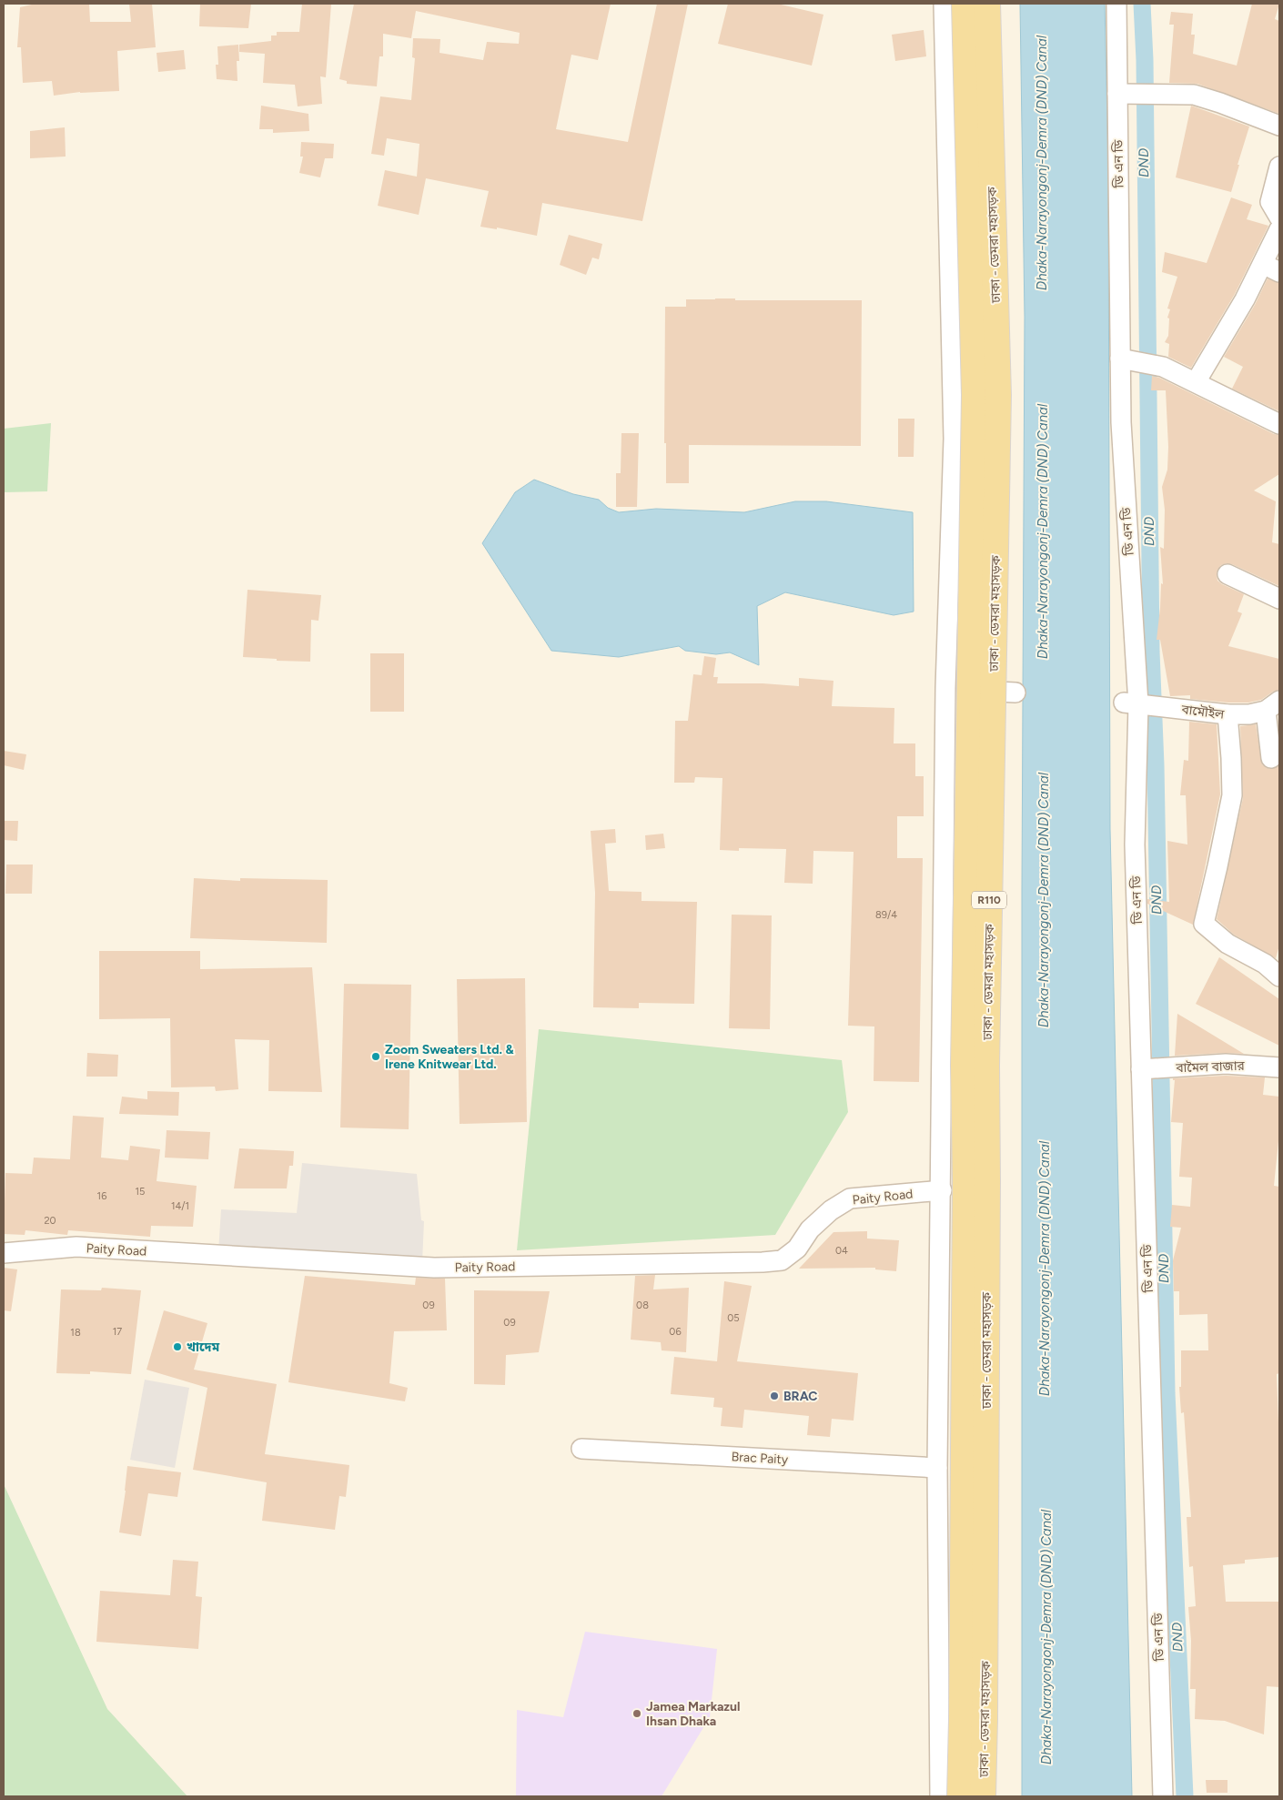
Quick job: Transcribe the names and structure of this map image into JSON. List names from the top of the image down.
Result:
{
  "streets": {
    "main road": ["ঢাকা - ডেমরা মহাসড়ক", "R110"],
    "street": [
      "ডি এন ডি",
      "বামৌইল",
      "বামৈল বাজার",
      "Paity Road",
      "Brac Paity"
    ]
  },
  "crossings": [
    ["ডি এন ডি", "বামৌইল"],
    ["ডি এন ডি", "বামৈল বাজার"]
  ],
  "water": ["Dhaka-Narayongonj-Demra (DND) Canal", "DND"],
  "places": [
    "Zoom Sweaters Ltd. & Irene Knitwear Ltd.",
    "খাদেম",
    "BRAC",
    "Jamea Markazul Ihsan Dhaka"
  ],
  "house_numbers": [
    "89/4",
    "15",
    "16",
    "14/1",
    "20",
    "04",
    "09",
    "08",
    "05",
    "09",
    "17",
    "06",
    "18"
  ]
}
